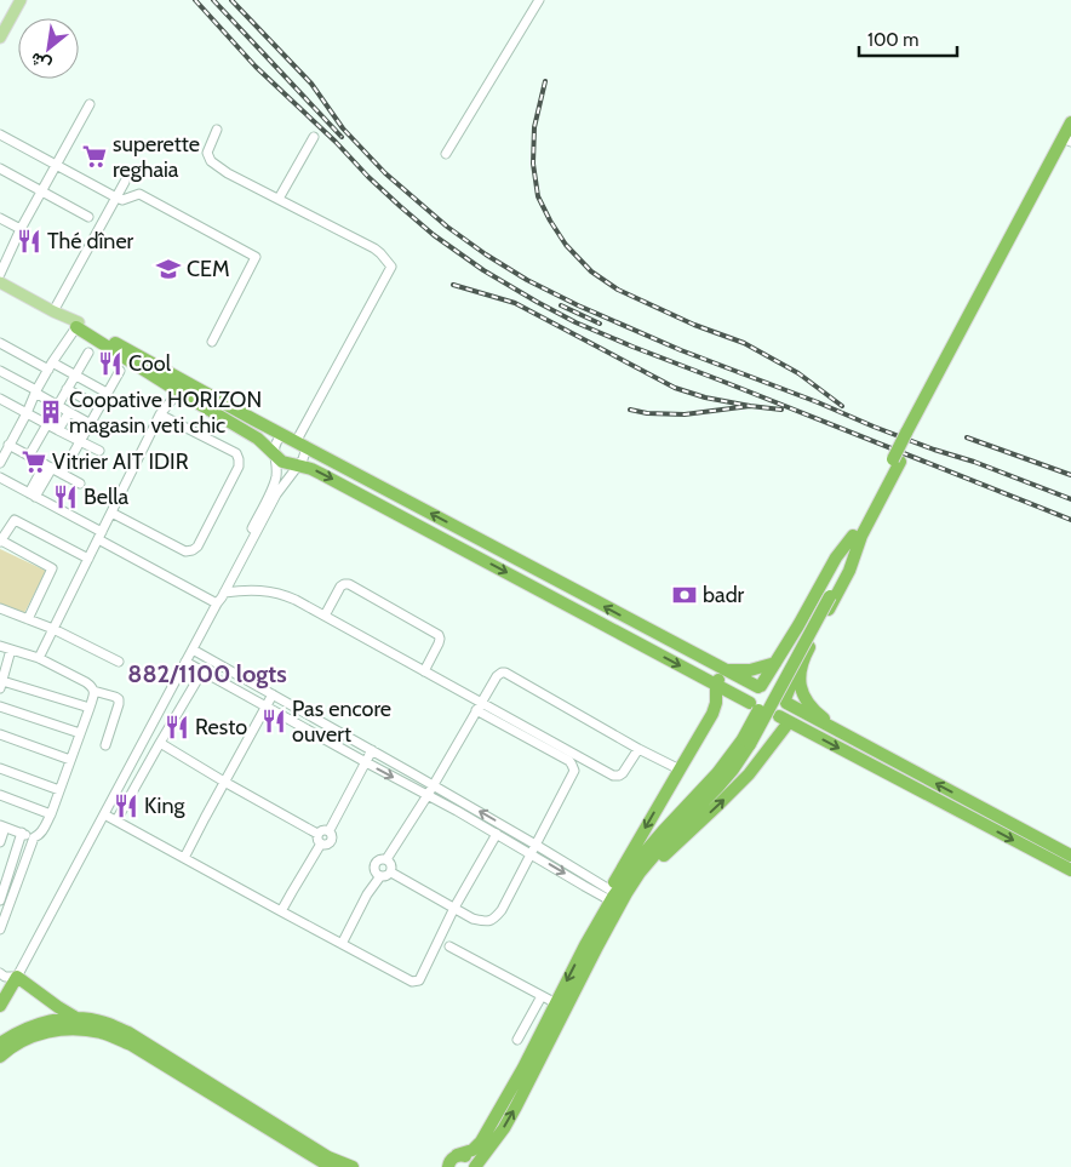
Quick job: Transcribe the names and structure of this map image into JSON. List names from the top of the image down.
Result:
{
  "districts": ["882/1100 logts"],
  "places": {
    "supermarket": ["superette reghaia", "Vitrier AIT IDIR"],
    "restaurant": [
      "Thé dîner",
      "Cool",
      "Bella",
      "Pas encore ouvert",
      "Resto",
      "King"
    ],
    "school or university": ["CEM"],
    "building": ["Coopative HORIZON magasin veti chic"],
    "bank": ["badr"]
  },
  "scale_bar": "100 m",
  "north": "bottom left"
}
